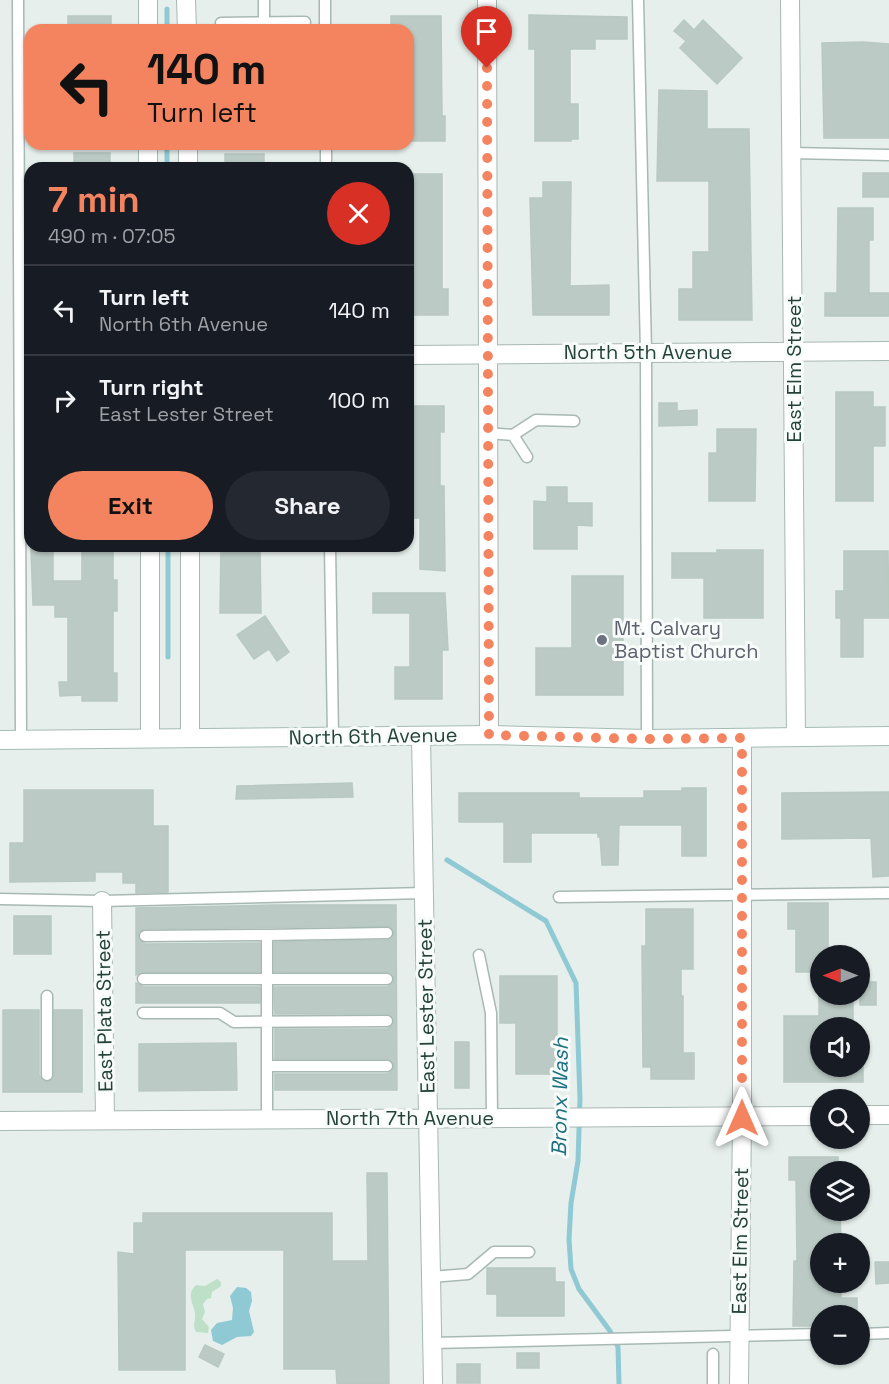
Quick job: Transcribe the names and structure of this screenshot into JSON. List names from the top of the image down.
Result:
{
  "streets": {
    "street": [
      "North 5th Avenue",
      "East Elm Street",
      "North 6th Avenue",
      "East Lester Street",
      "East Plata Street",
      "North 7th Avenue"
    ]
  },
  "crossings": [
    ["North 5th Avenue", "East Elm Street"],
    ["East Elm Street", "North 6th Avenue"],
    ["East Elm Street", "North 7th Avenue"],
    ["North 6th Avenue", "East Lester Street"],
    ["East Lester Street", "North 7th Avenue"],
    ["East Plata Street", "North 7th Avenue"]
  ],
  "water": ["Bronx Wash"],
  "places": ["Mt. Calvary Baptist Church"],
  "north": "left",
  "page": {
    "turn": ["140 m", "Turn left"],
    "heading": ["7 min", "490 m · 07:05"],
    "list": [
      {
        "name": "Turn left",
        "note": "North 6th Avenue",
        "value": "140 m"
      },
      {
        "name": "Turn right",
        "note": "East Lester Street",
        "value": "100 m"
      }
    ],
    "buttons": ["Exit", "Share"],
    "map_buttons": ["+", "−"]
  }
}
